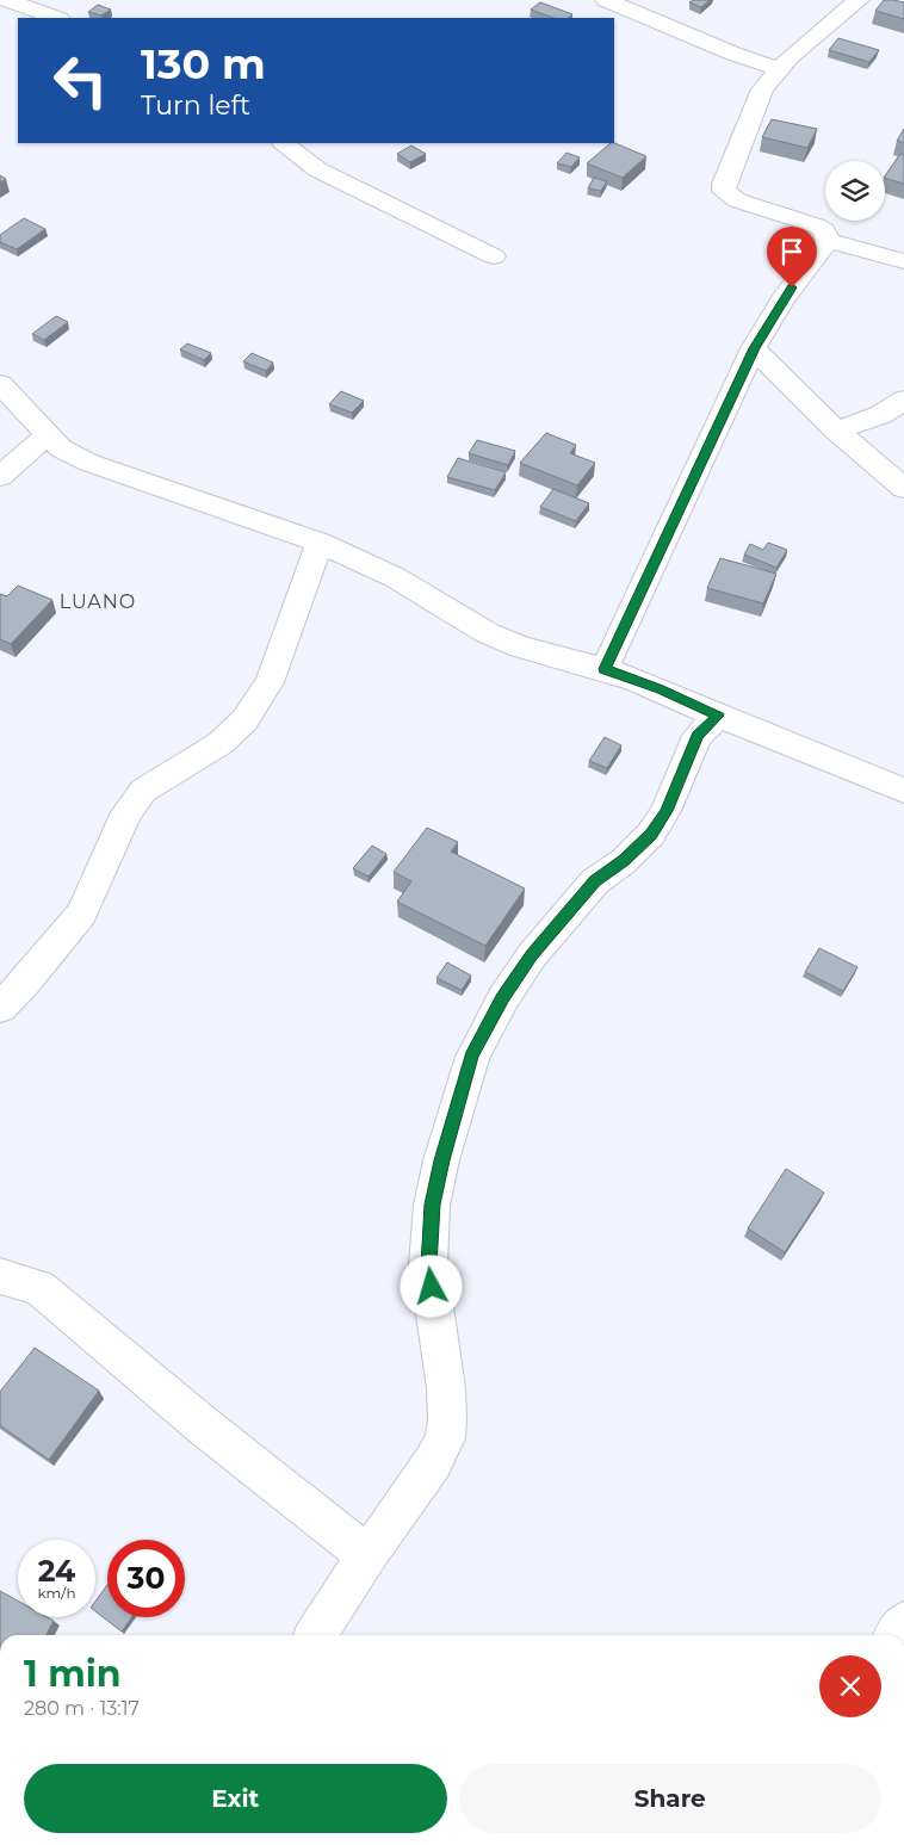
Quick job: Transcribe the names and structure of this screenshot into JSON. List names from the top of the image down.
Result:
{
  "districts": ["LUANO"],
  "page": {
    "turn": ["130 m", "Turn left"],
    "speed": "24 km/h",
    "limit": "30",
    "heading": ["1 min", "280 m · 13:17"],
    "buttons": ["Exit", "Share"]
  }
}
